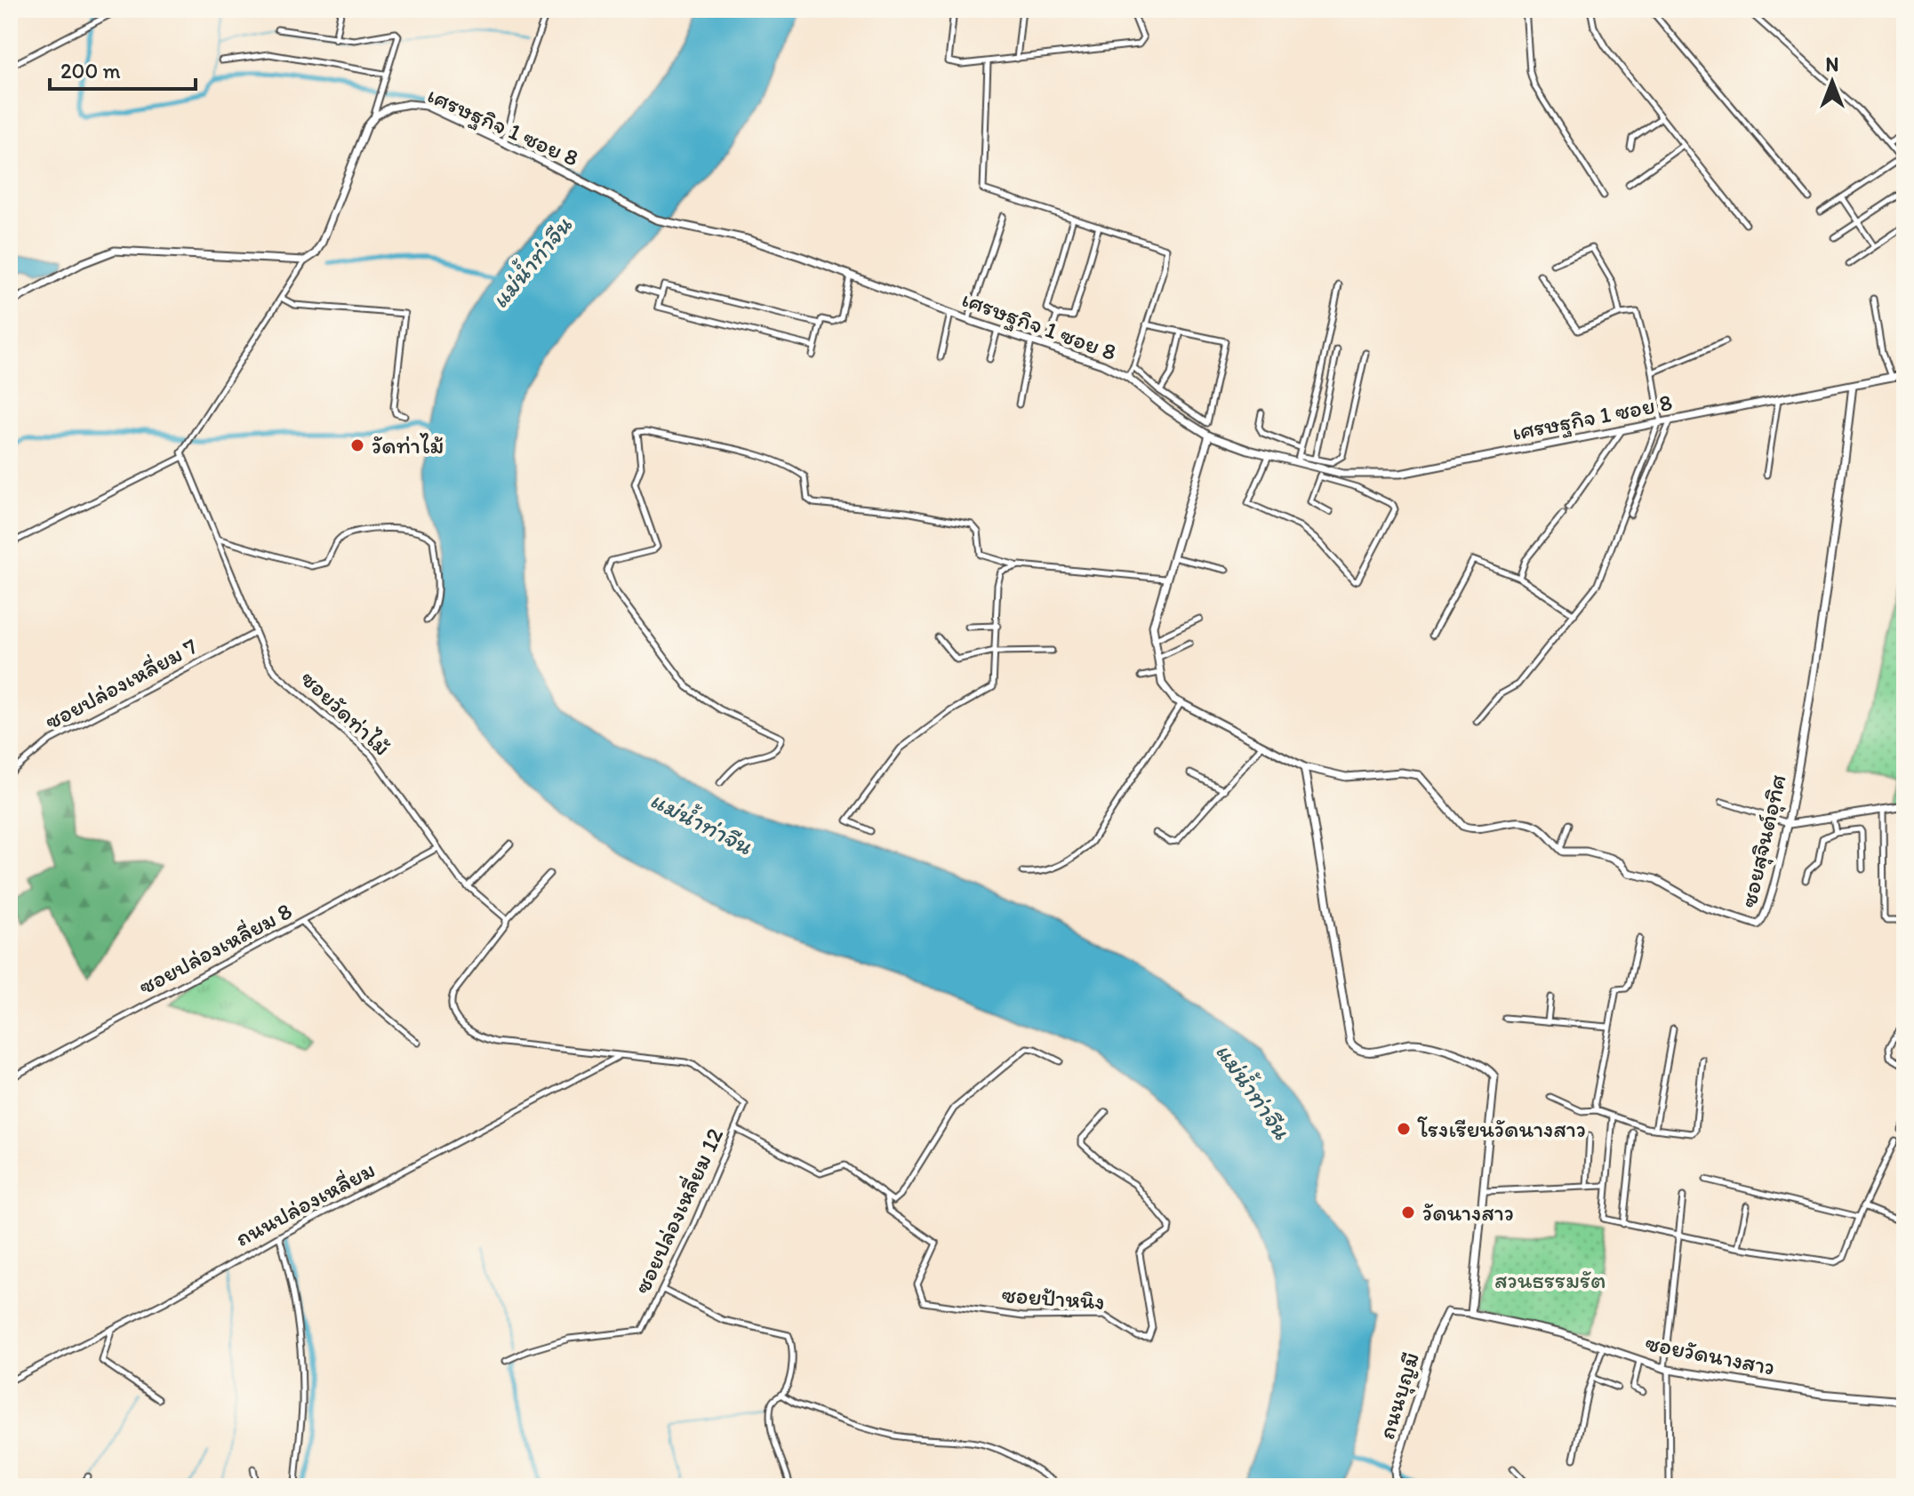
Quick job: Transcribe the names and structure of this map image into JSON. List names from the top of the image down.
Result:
{
  "streets": {
    "street": [
      "เศรษฐกิจ 1 ซอย 8",
      "ซอยปล่องเหลี่ยม 7",
      "ซอยวัดท่าไม้",
      "ซอยสุจินต์อุทิศ",
      "ซอยปล่องเหลี่ยม 8",
      "ถนนปล่องเหลี่ยม",
      "ซอยปล่องเหลี่ยม 12",
      "ซอยป้าหนิง",
      "ซอยวัดนางสาว",
      "ถนนบุญมี"
    ]
  },
  "crossings": [
    ["เศรษฐกิจ 1 ซอย 8", "ซอยสุจินต์อุทิศ"],
    ["ซอยปล่องเหลี่ยม 7", "ซอยวัดท่าไม้"],
    ["ซอยวัดท่าไม้", "ซอยปล่องเหลี่ยม 8"],
    ["ถนนปล่องเหลี่ยม", "ซอยปล่องเหลี่ยม 12"]
  ],
  "water": ["แม่น้ำท่าจีน"],
  "parks": ["สวนธรรมรัต"],
  "places": ["วัดท่าไม้", "โรงเรียนวัดนางสาว", "วัดนางสาว"],
  "scale_bar": "200 m",
  "north": "top"
}
